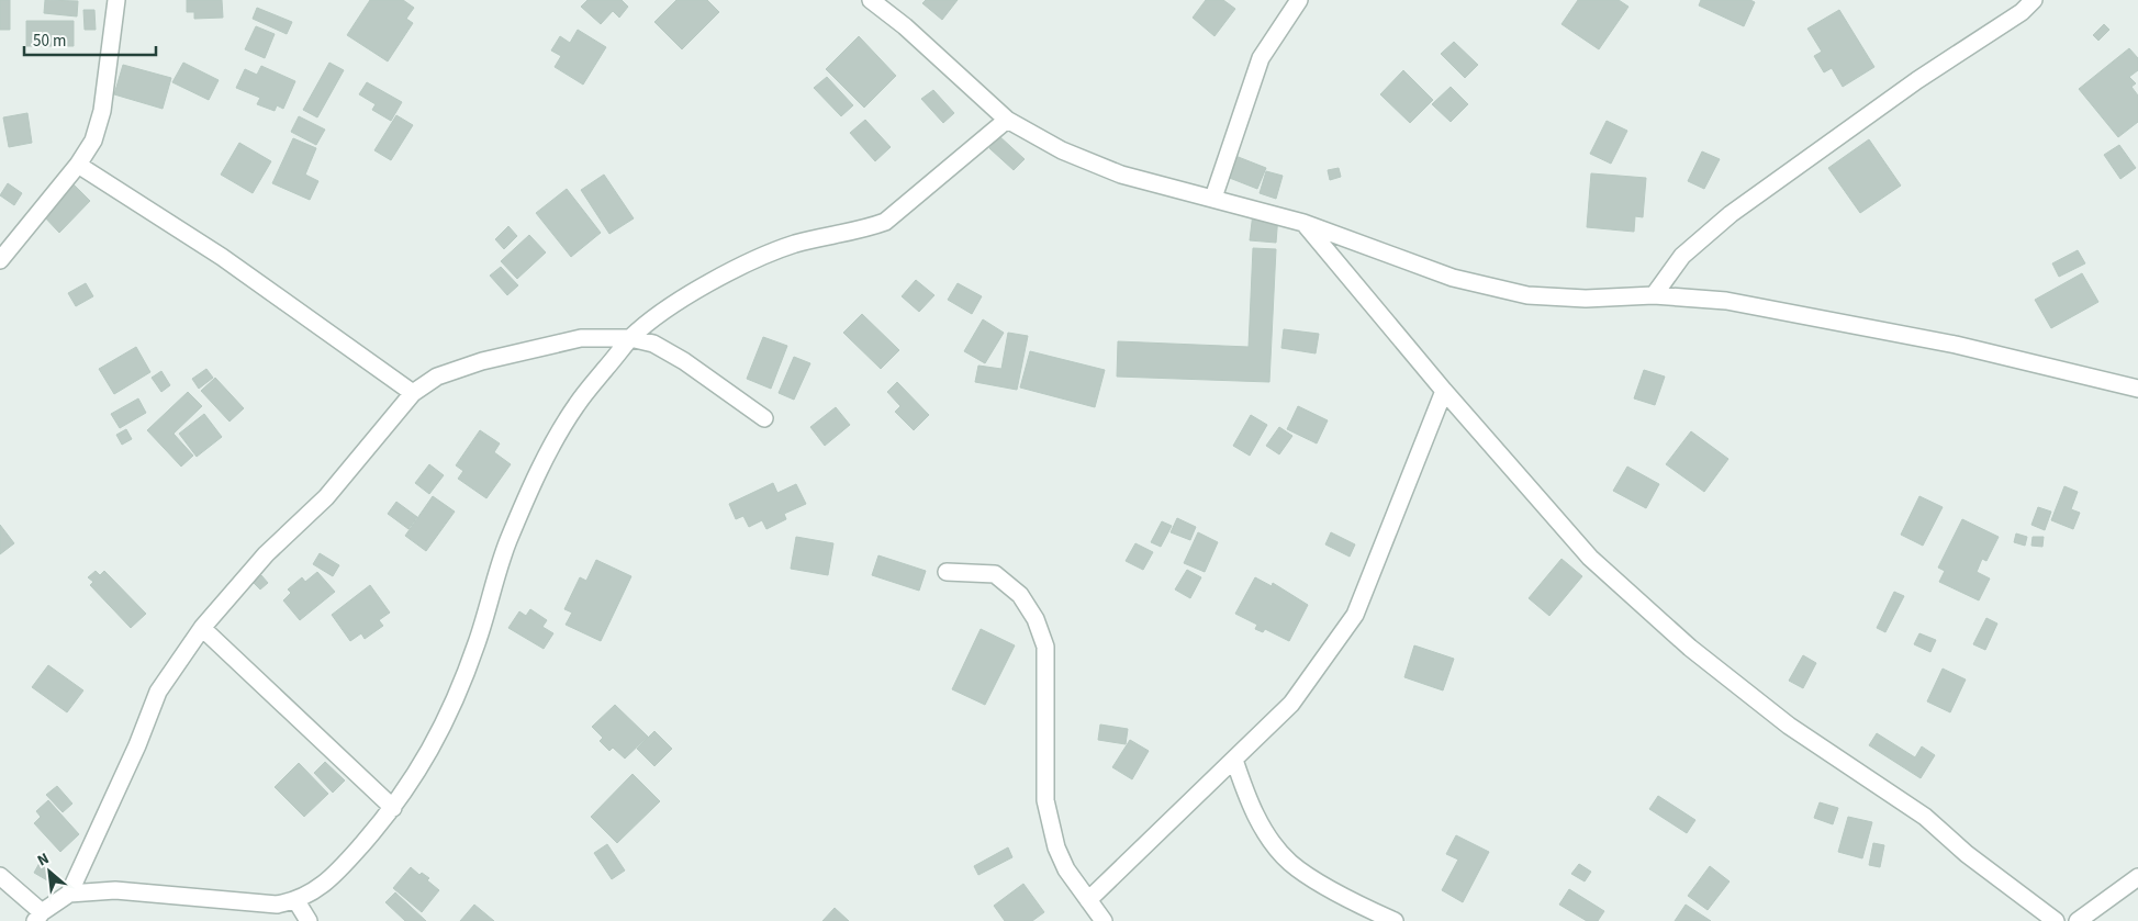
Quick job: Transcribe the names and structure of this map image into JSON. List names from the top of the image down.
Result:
{
  "scale_bar": "50 m",
  "north": "top left"
}
